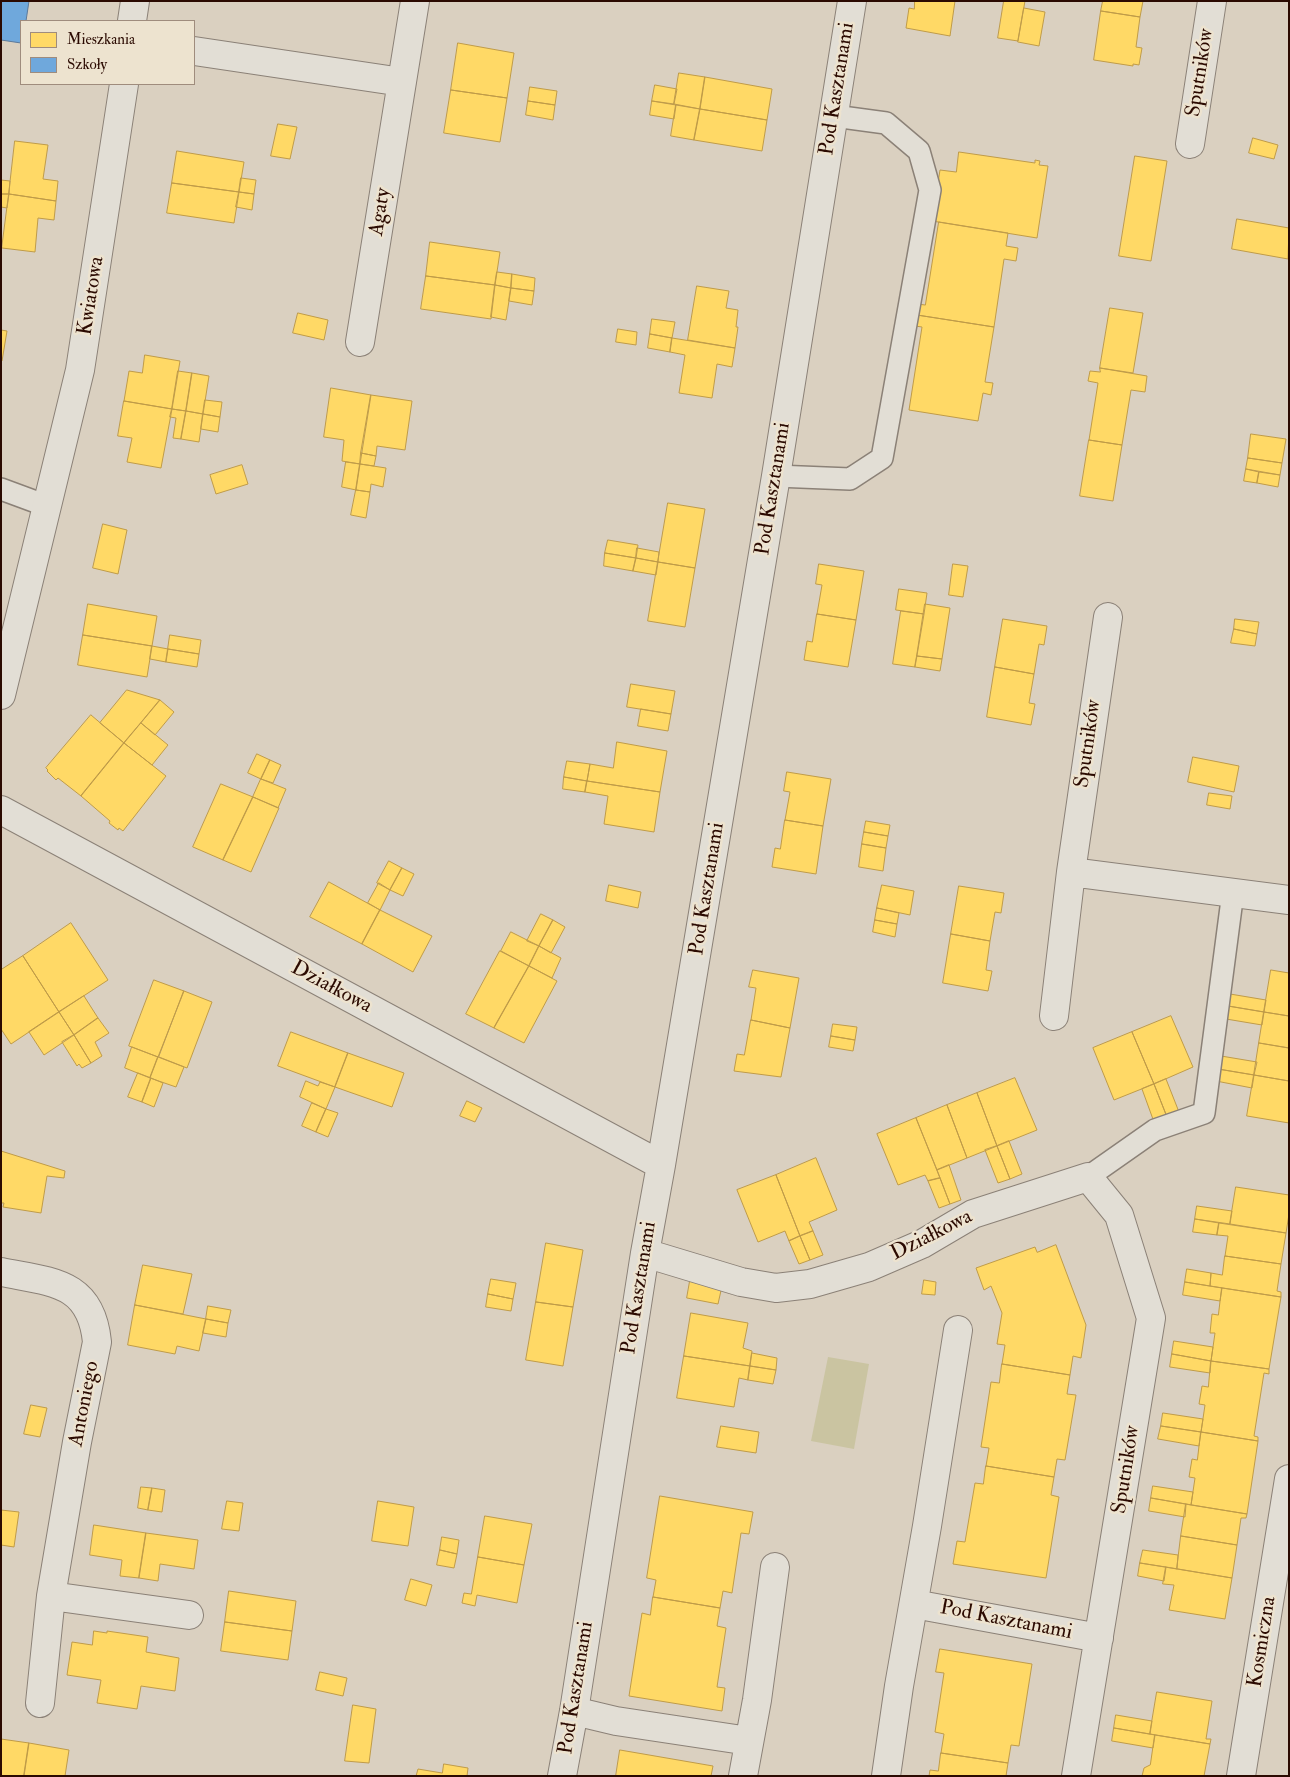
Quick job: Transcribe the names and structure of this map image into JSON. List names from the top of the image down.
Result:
{
  "streets": {
    "street": [
      "Sputników",
      "Pod Kasztanami",
      "Agaty",
      "Kwiatowa",
      "Działkowa",
      "Antoniego",
      "Kosmiczna"
    ]
  },
  "crossings": [
    ["Sputników", "Pod Kasztanami"],
    ["Sputników", "Działkowa"],
    ["Pod Kasztanami", "Działkowa"]
  ],
  "legend": ["Mieszkania", "Szkoły"]
}
